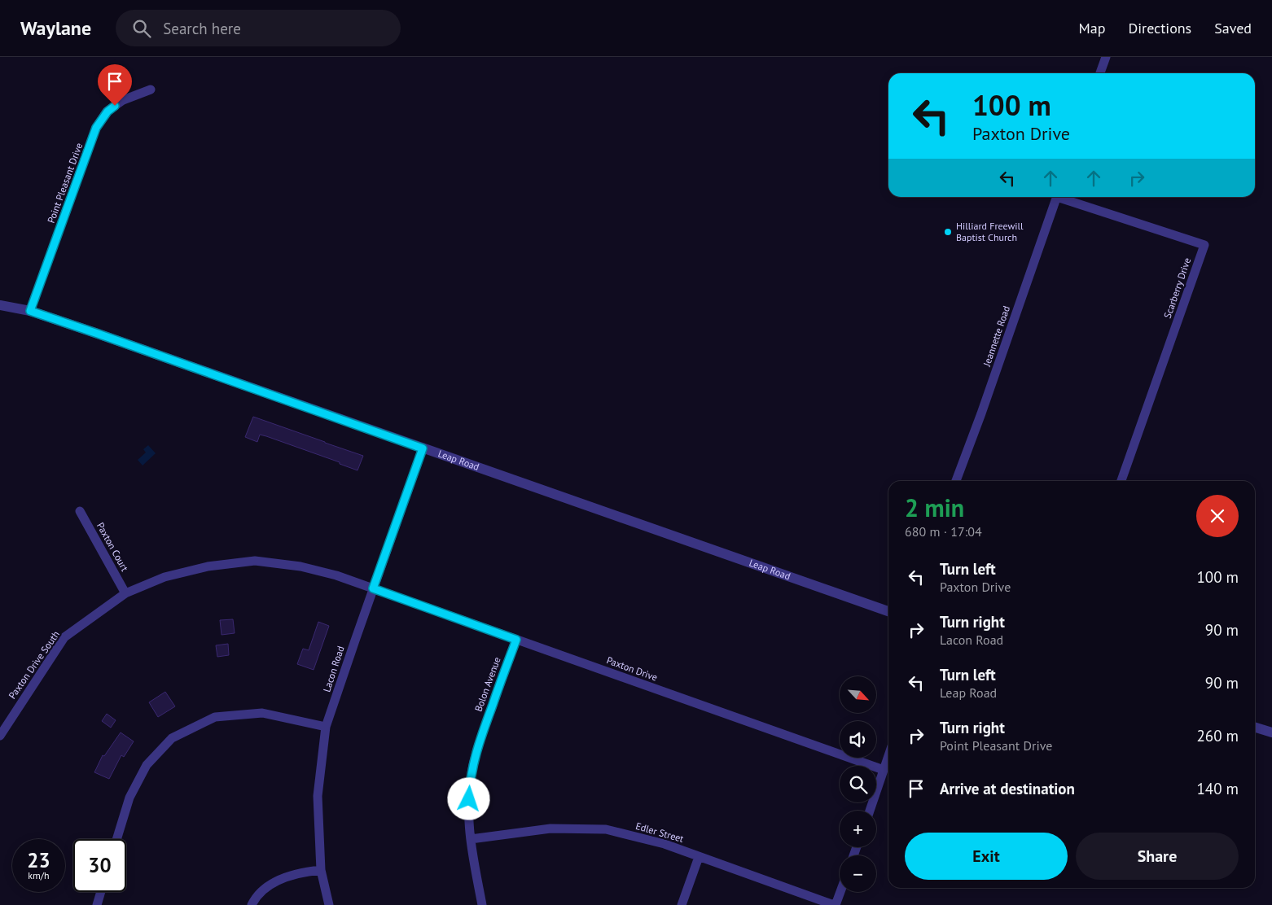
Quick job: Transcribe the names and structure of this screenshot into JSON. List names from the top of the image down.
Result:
{
  "streets": {
    "street": [
      "Point Pleasant Drive",
      "Scarberry Drive",
      "Jeannette Road",
      "Leap Road",
      "Paxton Court",
      "Paxton Drive South",
      "Lacon Road",
      "Paxton Drive",
      "Bolon Avenue",
      "Edler Street"
    ]
  },
  "crossings": [
    ["Point Pleasant Drive", "Leap Road"],
    ["Leap Road", "Lacon Road"],
    ["Paxton Court", "Paxton Drive South"],
    ["Paxton Drive South", "Lacon Road"],
    ["Paxton Drive South", "Paxton Drive"],
    ["Lacon Road", "Paxton Drive"],
    ["Paxton Drive", "Bolon Avenue"],
    ["Bolon Avenue", "Edler Street"]
  ],
  "places": ["Hilliard Freewill Baptist Church"],
  "north": "bottom right",
  "page": {
    "header": "Waylane",
    "search": "Search here",
    "nav": ["Map", "Directions", "Saved"],
    "turn": ["100 m", "Paxton Drive"],
    "heading": ["2 min", "680 m · 17:04"],
    "list": [
      {
        "name": "Turn left",
        "note": "Paxton Drive",
        "value": "100 m"
      },
      {
        "name": "Turn right",
        "note": "Lacon Road",
        "value": "90 m"
      },
      {
        "name": "Turn left",
        "note": "Leap Road",
        "value": "90 m"
      },
      {
        "name": "Turn right",
        "note": "Point Pleasant Drive",
        "value": "260 m"
      },
      {
        "name": "Arrive at destination",
        "value": "140 m"
      }
    ],
    "map_buttons": ["+", "−"],
    "buttons": ["Exit", "Share"],
    "speed": "23 km/h",
    "limit": "30"
  }
}
